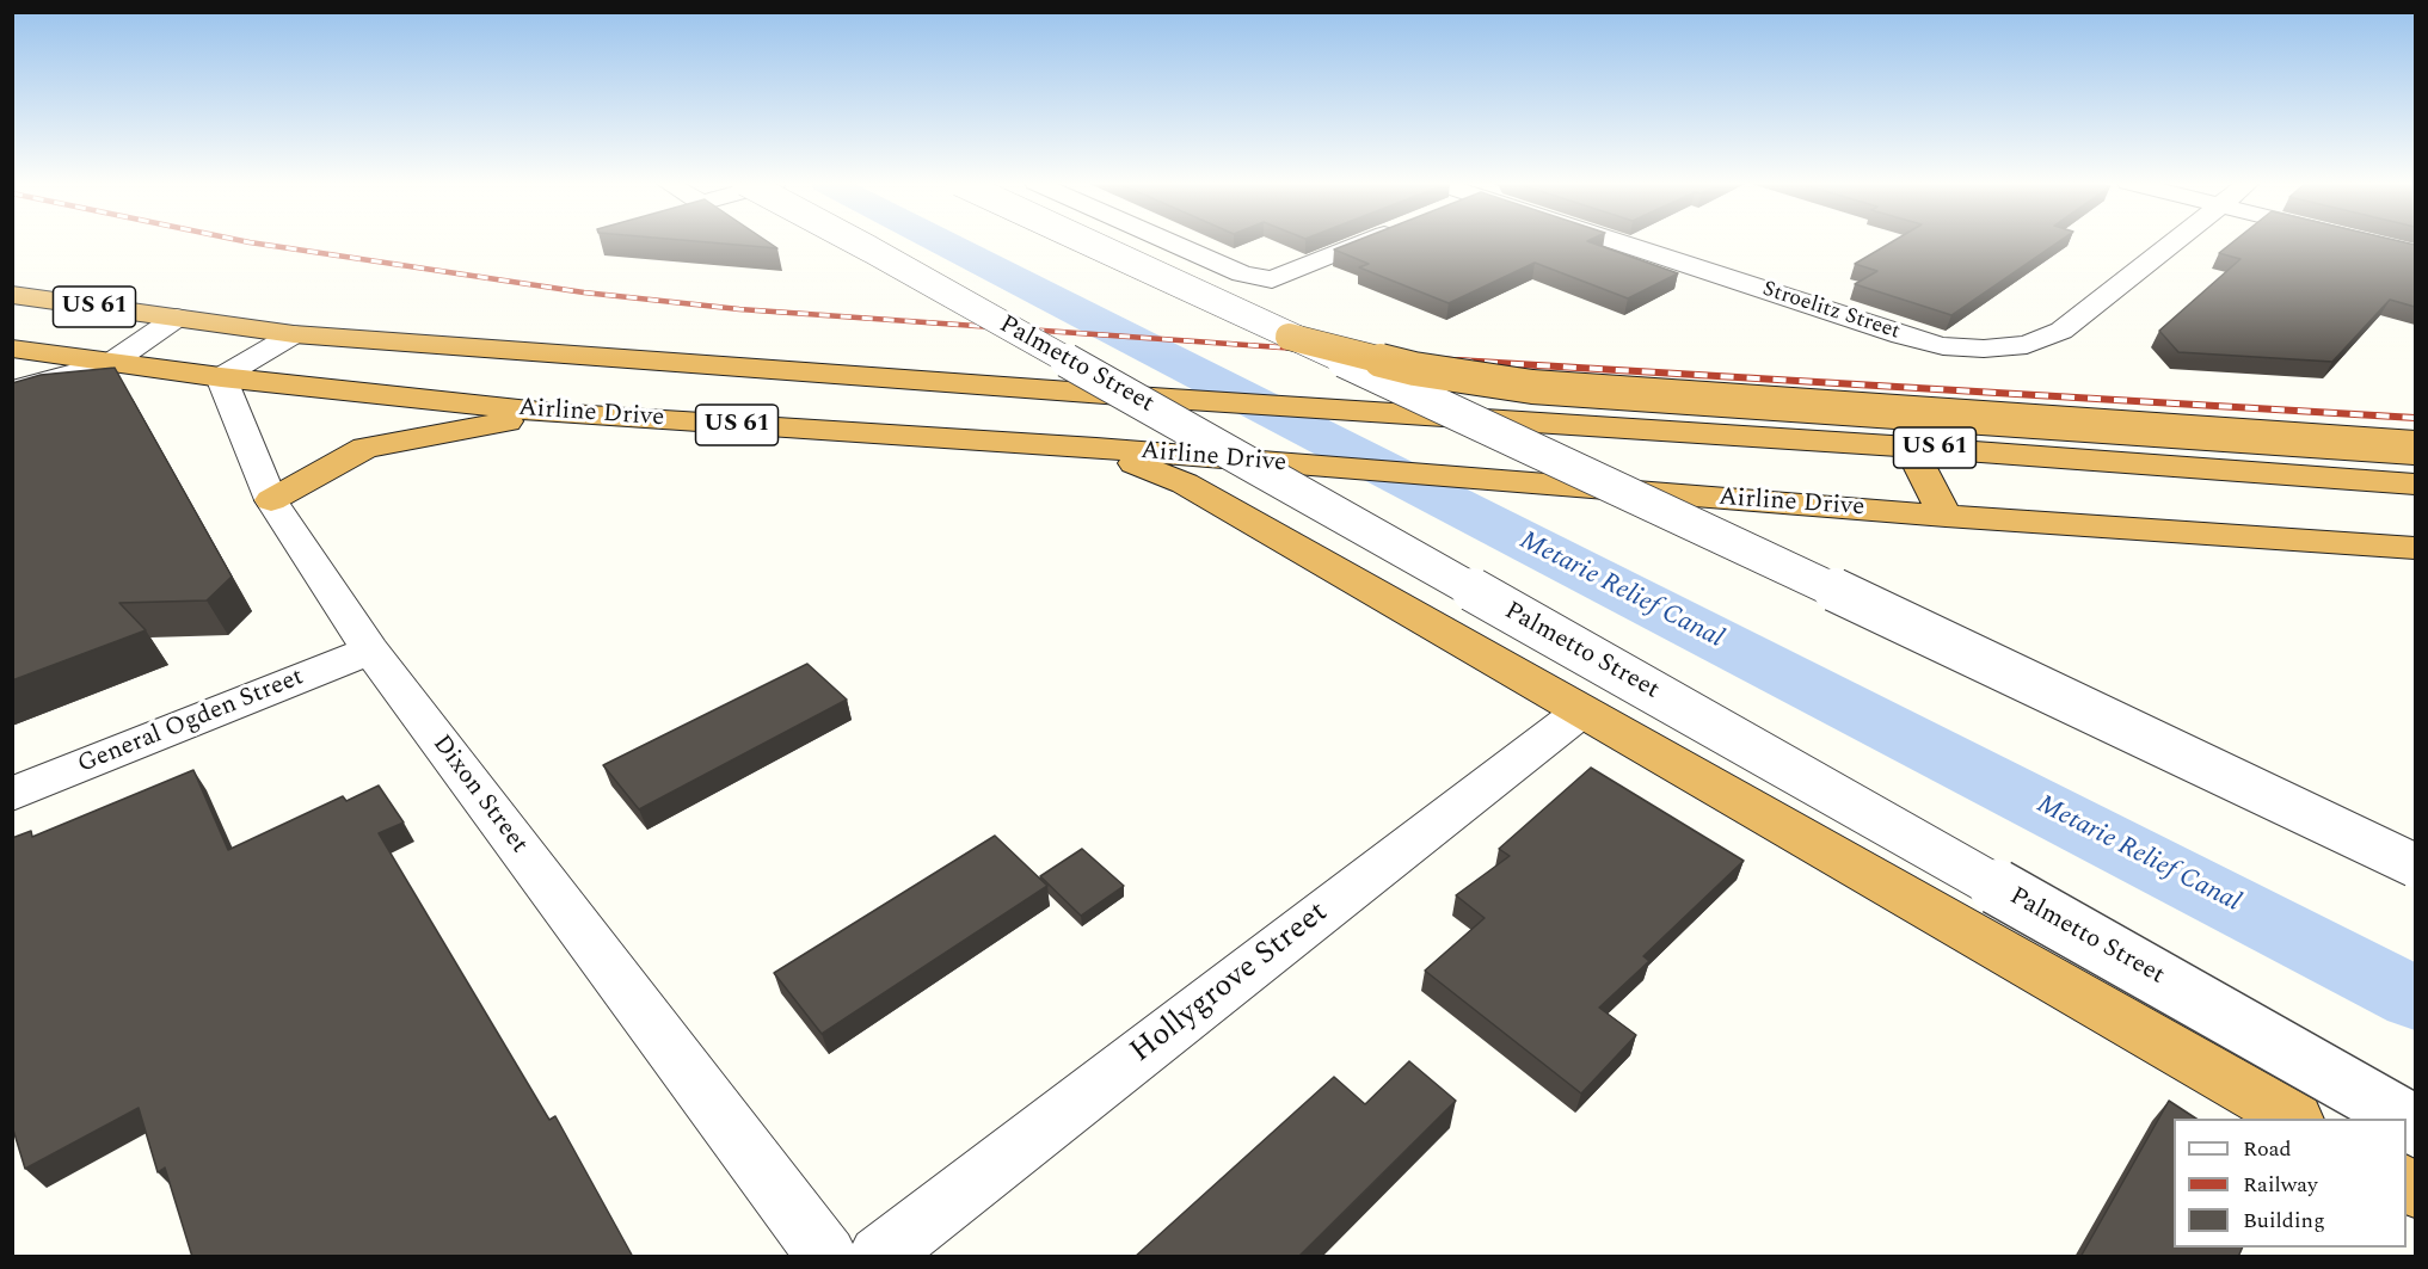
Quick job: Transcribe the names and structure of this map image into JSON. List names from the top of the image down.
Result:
{
  "streets": {
    "highway": ["US 61", "Airline Drive"],
    "street": [
      "Stroelitz Street",
      "Palmetto Street",
      "General Ogden Street",
      "Dixon Street",
      "Hollygrove Street"
    ]
  },
  "crossings": [
    ["Airline Drive", "Dixon Street"],
    ["General Ogden Street", "Dixon Street"]
  ],
  "water": ["Metarie Relief Canal"],
  "legend": ["Road", "Railway", "Building"]
}
